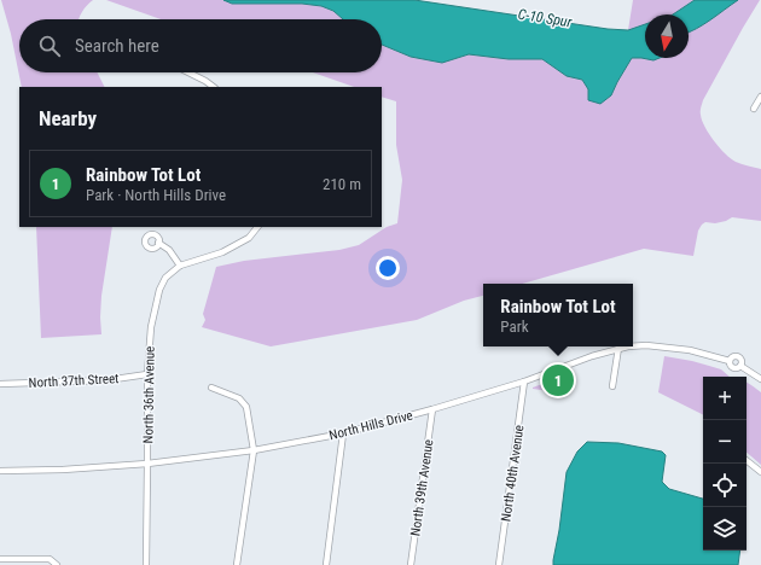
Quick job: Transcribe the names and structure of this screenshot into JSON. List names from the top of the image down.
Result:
{
  "streets": {
    "street": [
      "North 37th Street",
      "North 36th Avenue",
      "North Hills Drive",
      "North 40th Avenue",
      "North 39th Avenue"
    ]
  },
  "crossings": [
    ["North 37th Street", "North 36th Avenue"],
    ["North 36th Avenue", "North Hills Drive"],
    ["North Hills Drive", "North 40th Avenue"],
    ["North Hills Drive", "North 39th Avenue"]
  ],
  "water": ["C-10 Spur"],
  "north": "bottom",
  "page": {
    "search": "Search here",
    "heading": "Nearby",
    "list": [
      {
        "mark": "1",
        "name": "Rainbow Tot Lot",
        "note": "Park · North Hills Drive",
        "value": "210 m"
      }
    ],
    "popup": ["Rainbow Tot Lot", "Park"],
    "pins": "1",
    "map_buttons": ["+", "−"]
  }
}
